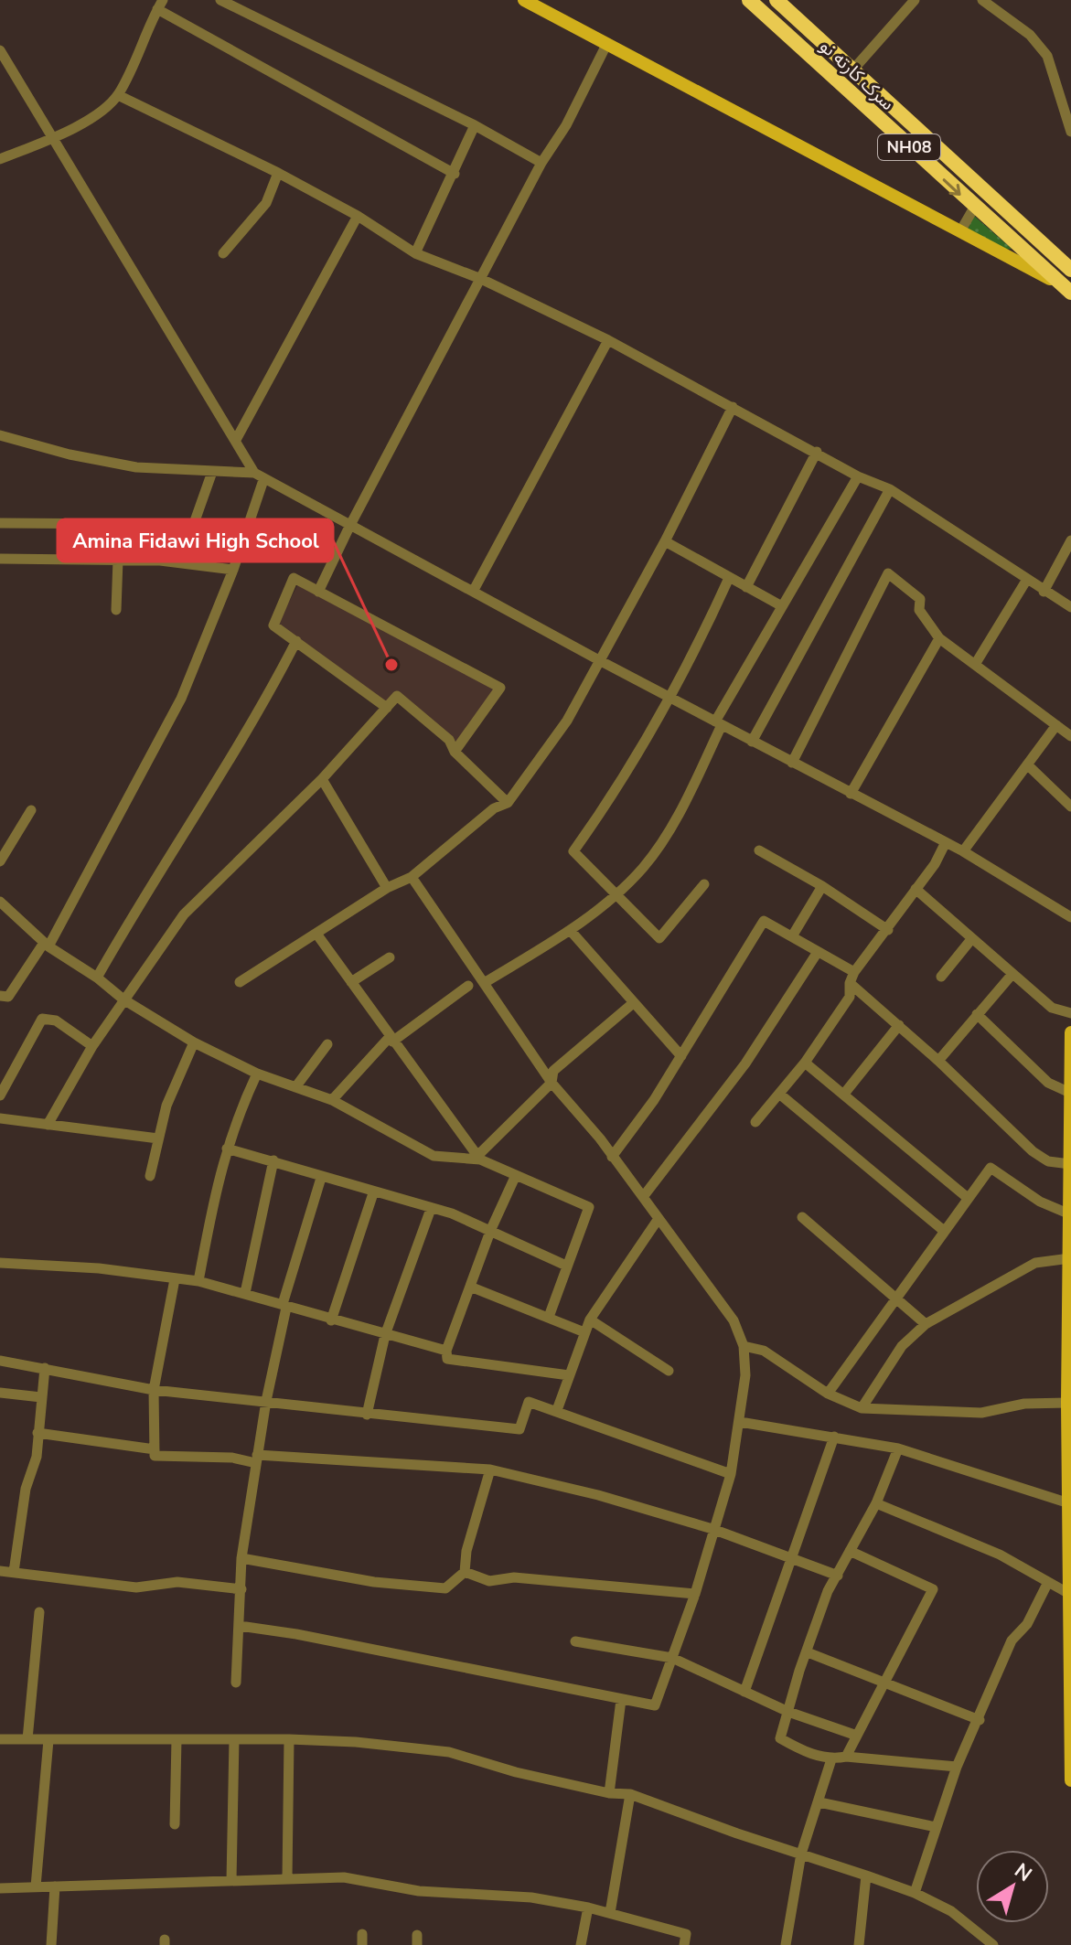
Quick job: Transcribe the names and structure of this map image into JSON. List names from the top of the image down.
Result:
{
  "streets": {
    "highway": ["سرک کارته نو", "NH08"]
  },
  "places": ["Amina Fidawi High School"],
  "north": "top right"
}
